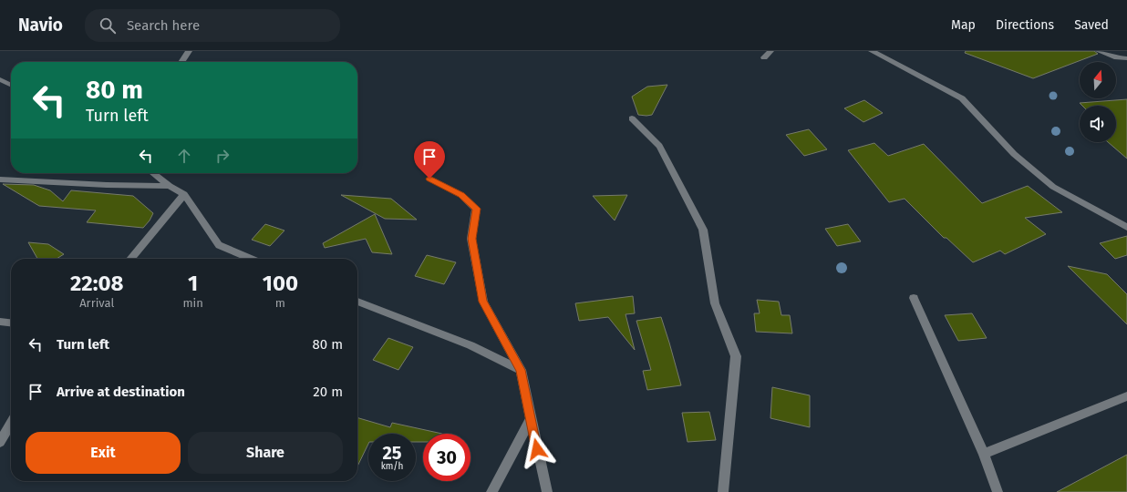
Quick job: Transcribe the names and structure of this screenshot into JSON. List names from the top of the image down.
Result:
{
  "north": "top",
  "page": {
    "header": "Navio",
    "search": "Search here",
    "nav": ["Map", "Directions", "Saved"],
    "turn": ["80 m", "Turn left"],
    "eta": [
      "22:08",
      "Arrival",
      "1",
      "min",
      "100",
      "m"
    ],
    "list": [
      {
        "name": "Turn left",
        "value": "80 m"
      },
      {
        "name": "Arrive at destination",
        "value": "20 m"
      }
    ],
    "buttons": ["Exit", "Share"],
    "speed": "25 km/h",
    "limit": "30"
  }
}
